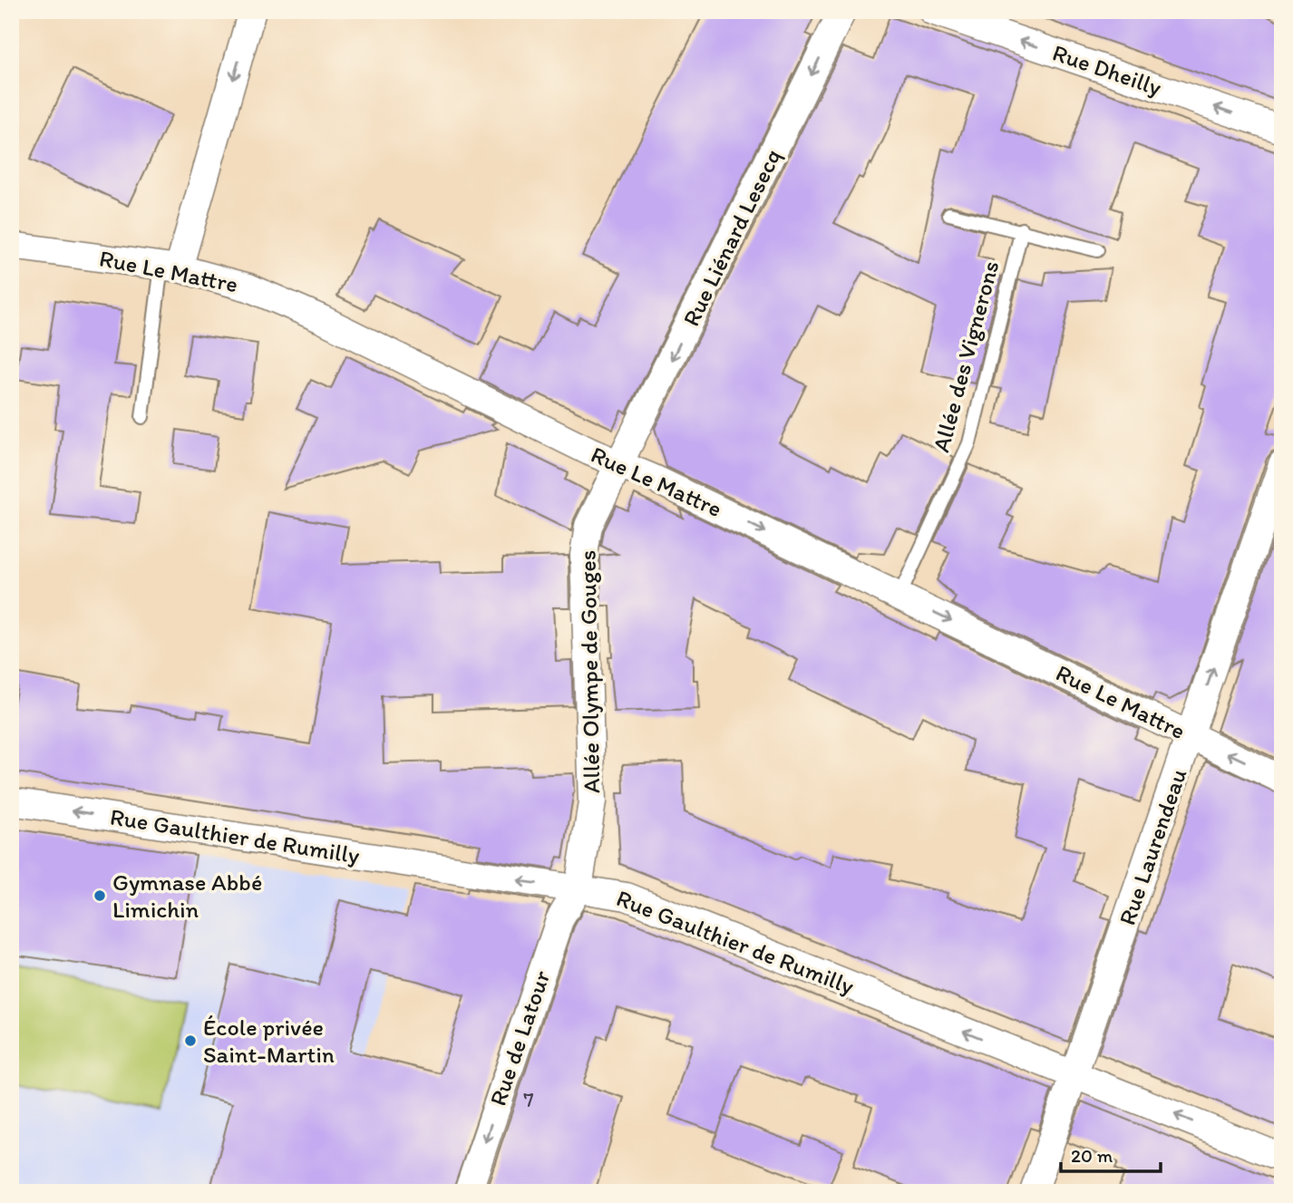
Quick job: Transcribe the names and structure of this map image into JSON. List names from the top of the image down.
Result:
{
  "streets": {
    "street": [
      "Rue Dheilly",
      "Rue Liénard Lesecq",
      "Rue Le Mattre",
      "Allée Olympe de Gouges",
      "Rue Gaulthier de Rumilly",
      "Rue Laurendeau",
      "Rue de Latour"
    ],
    "lane": ["Allée des Vignerons"]
  },
  "crossings": [
    ["Rue Liénard Lesecq", "Rue Le Mattre"],
    ["Rue Liénard Lesecq", "Allée Olympe de Gouges"],
    ["Rue Le Mattre", "Allée des Vignerons"],
    ["Rue Le Mattre", "Allée Olympe de Gouges"],
    ["Rue Le Mattre", "Rue Laurendeau"],
    ["Allée Olympe de Gouges", "Rue Gaulthier de Rumilly"],
    ["Allée Olympe de Gouges", "Rue de Latour"],
    ["Rue Gaulthier de Rumilly", "Rue Laurendeau"],
    ["Rue Gaulthier de Rumilly", "Rue de Latour"]
  ],
  "one_way": [
    "Rue Dheilly",
    "Rue Liénard Lesecq",
    "Rue Gaulthier de Rumilly",
    "Rue Laurendeau",
    "Rue de Latour"
  ],
  "places": ["Gymnase Abbé Limichin", "École privée Saint-Martin"],
  "house_numbers": ["7"],
  "scale_bar": "20 m"
}
